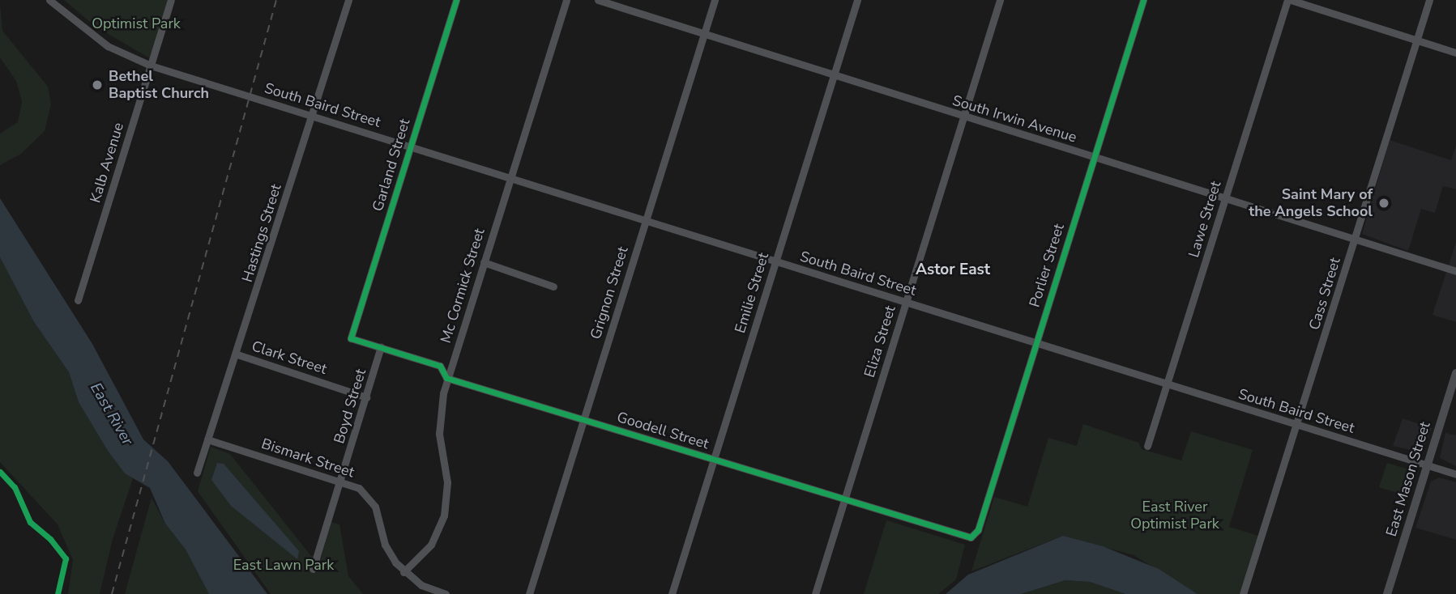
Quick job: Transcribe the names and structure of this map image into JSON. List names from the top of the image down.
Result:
{
  "streets": {
    "main road": ["East Mason Street"],
    "street": [
      "South Baird Street",
      "South Irwin Avenue",
      "Kalb Avenue",
      "Garland Street",
      "Lawe Street",
      "Hastings Street",
      "Porlier Street",
      "Mc Cormick Street",
      "Grignon Street",
      "Emilie Street",
      "Cass Street",
      "Eliza Street",
      "Clark Street",
      "Boyd Street",
      "Goodell Street",
      "Bismark Street"
    ]
  },
  "crossings": [
    ["South Baird Street", "Kalb Avenue"],
    ["South Baird Street", "Garland Street"],
    ["South Baird Street", "Lawe Street"],
    ["South Baird Street", "Hastings Street"],
    ["South Baird Street", "Porlier Street"],
    ["South Baird Street", "Mc Cormick Street"],
    ["South Baird Street", "Grignon Street"],
    ["South Baird Street", "Emilie Street"],
    ["South Baird Street", "Cass Street"],
    ["South Baird Street", "Eliza Street"],
    ["South Baird Street", "East Mason Street"],
    ["South Irwin Avenue", "Lawe Street"],
    ["South Irwin Avenue", "Porlier Street"],
    ["South Irwin Avenue", "Grignon Street"],
    ["South Irwin Avenue", "Emilie Street"],
    ["South Irwin Avenue", "Cass Street"],
    ["South Irwin Avenue", "Eliza Street"],
    ["Garland Street", "Goodell Street"],
    ["Hastings Street", "Clark Street"],
    ["Hastings Street", "Bismark Street"],
    ["Porlier Street", "Goodell Street"],
    ["Mc Cormick Street", "Goodell Street"],
    ["Mc Cormick Street", "Bismark Street"],
    ["Grignon Street", "Goodell Street"],
    ["Emilie Street", "Goodell Street"],
    ["Eliza Street", "Goodell Street"],
    ["Clark Street", "Boyd Street"],
    ["Boyd Street", "Goodell Street"],
    ["Boyd Street", "Bismark Street"]
  ],
  "districts": ["Astor East"],
  "water": ["East River"],
  "parks": ["Optimist Park", "East River Optimist Park", "East Lawn Park"],
  "places": ["Bethel Baptist Church", "Saint Mary of the Angels School"]
}
